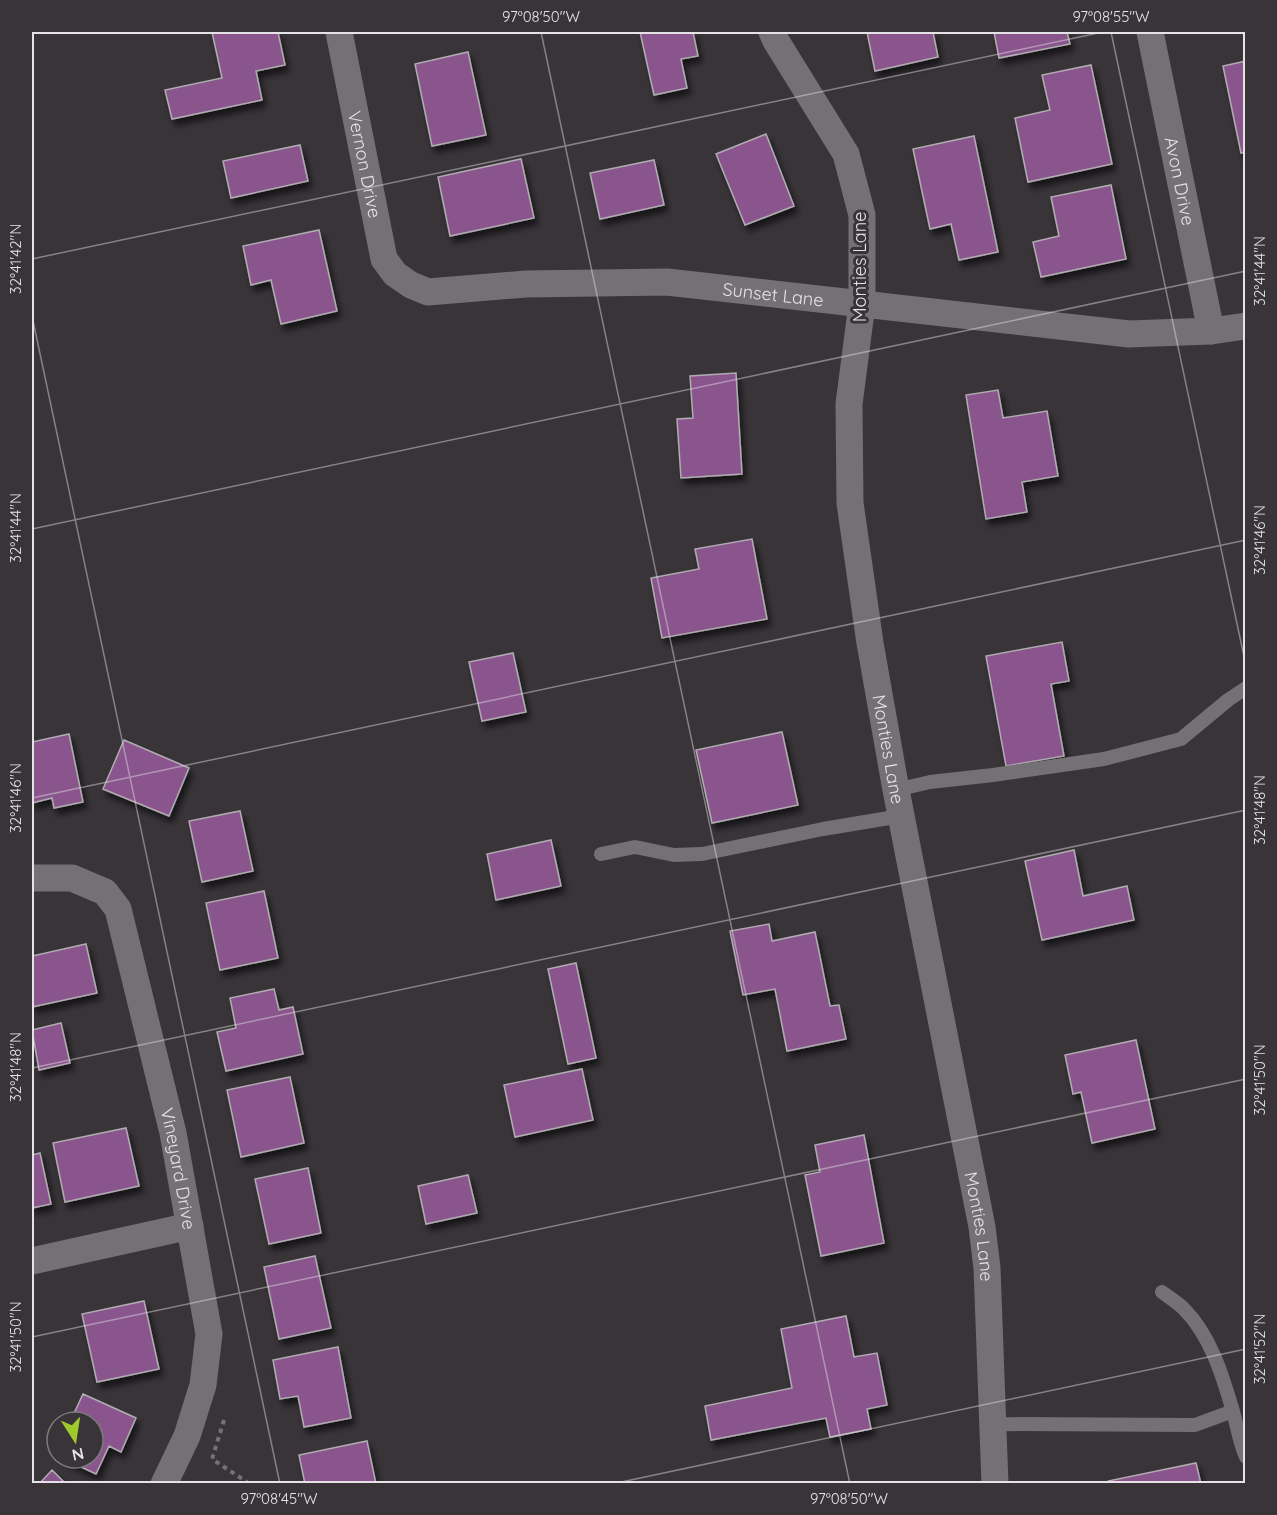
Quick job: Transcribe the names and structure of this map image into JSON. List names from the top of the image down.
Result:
{
  "streets": {
    "street": [
      "Vernon Drive",
      "Avon Drive",
      "Monties Lane",
      "Sunset Lane",
      "Vineyard Drive"
    ]
  },
  "crossings": [
    ["Vernon Drive", "Sunset Lane"],
    ["Avon Drive", "Sunset Lane"],
    ["Monties Lane", "Sunset Lane"]
  ],
  "north": "bottom",
  "coordinates": [
    "97°08'50\"W",
    "97°08'55\"W",
    "32°41'42\"N",
    "32°41'44\"N",
    "32°41'46\"N",
    "32°41'48\"N",
    "32°41'50\"N",
    "32°41'52\"N",
    "97°08'45\"W"
  ]
}
